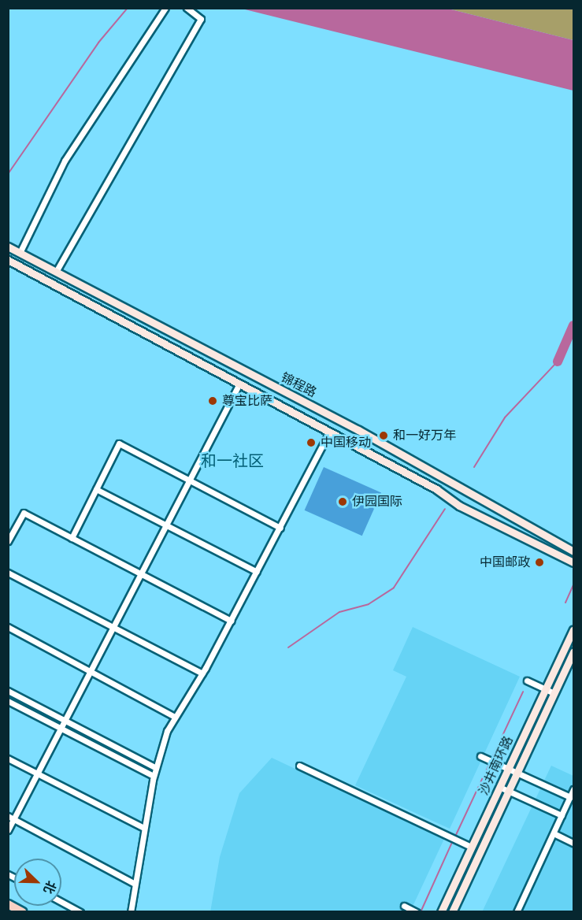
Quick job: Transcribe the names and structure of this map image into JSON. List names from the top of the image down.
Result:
{
  "streets": {
    "main road": ["锦程路", "沙井南环路"]
  },
  "districts": ["和一社区"],
  "places": [
    "尊宝比萨",
    "和一好万年",
    "中国移动",
    "伊园国际",
    "中国邮政"
  ],
  "north": "bottom right"
}
